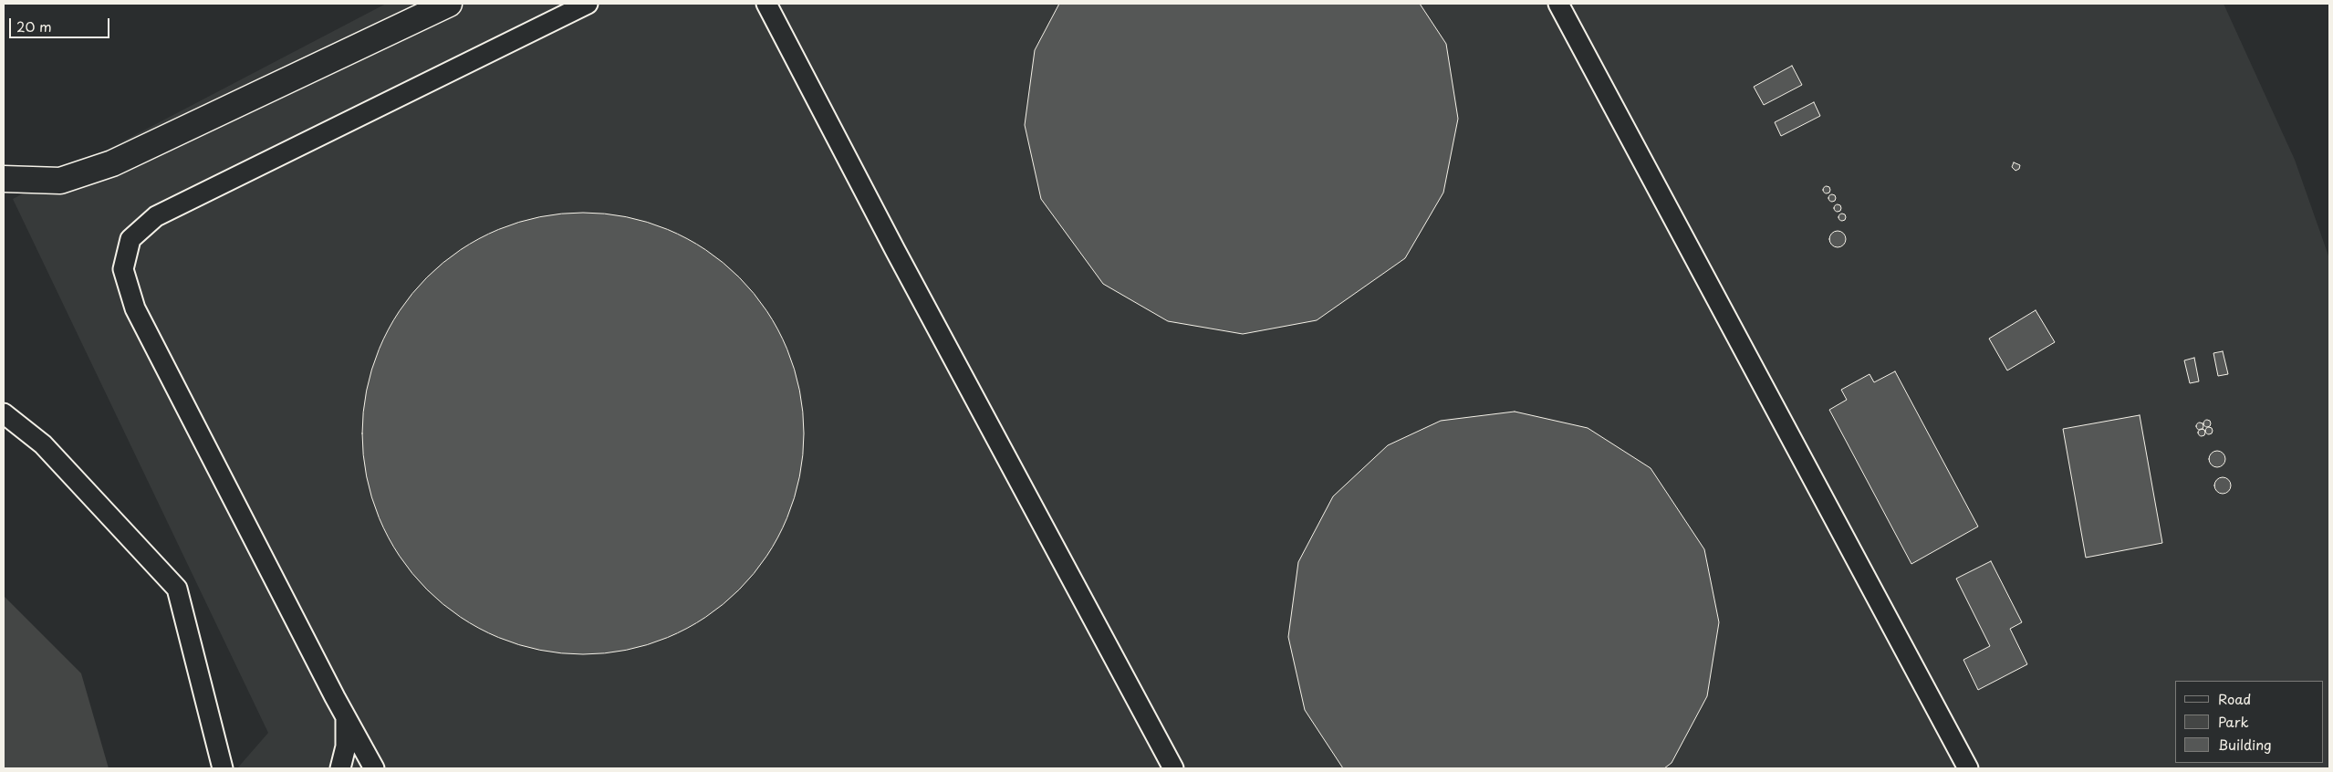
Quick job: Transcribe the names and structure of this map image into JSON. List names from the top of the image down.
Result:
{
  "legend": ["Road", "Park", "Building"],
  "scale_bar": "20 m"
}
